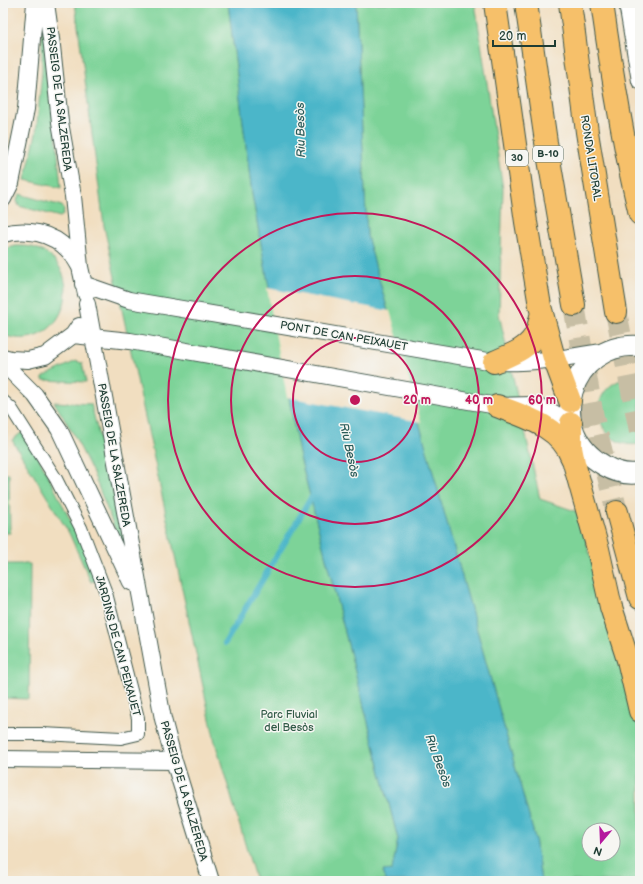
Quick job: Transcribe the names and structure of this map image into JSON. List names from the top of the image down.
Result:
{
  "streets": {
    "highway": ["B-10", "30", "RONDA LITORAL"],
    "street": ["PASSEIG DE LA SALZEREDA", "PONT DE CAN PEIXAUET", "JARDINS DE CAN PEIXAUET"]
  },
  "crossings": [
    ["PASSEIG DE LA SALZEREDA", "PONT DE CAN PEIXAUET"]
  ],
  "water": ["Riu Besòs"],
  "parks": ["Parc Fluvial del Besòs"],
  "scale_bar": "20 m",
  "north": "bottom",
  "rings": ["20 m", "40 m", "60 m"]
}
